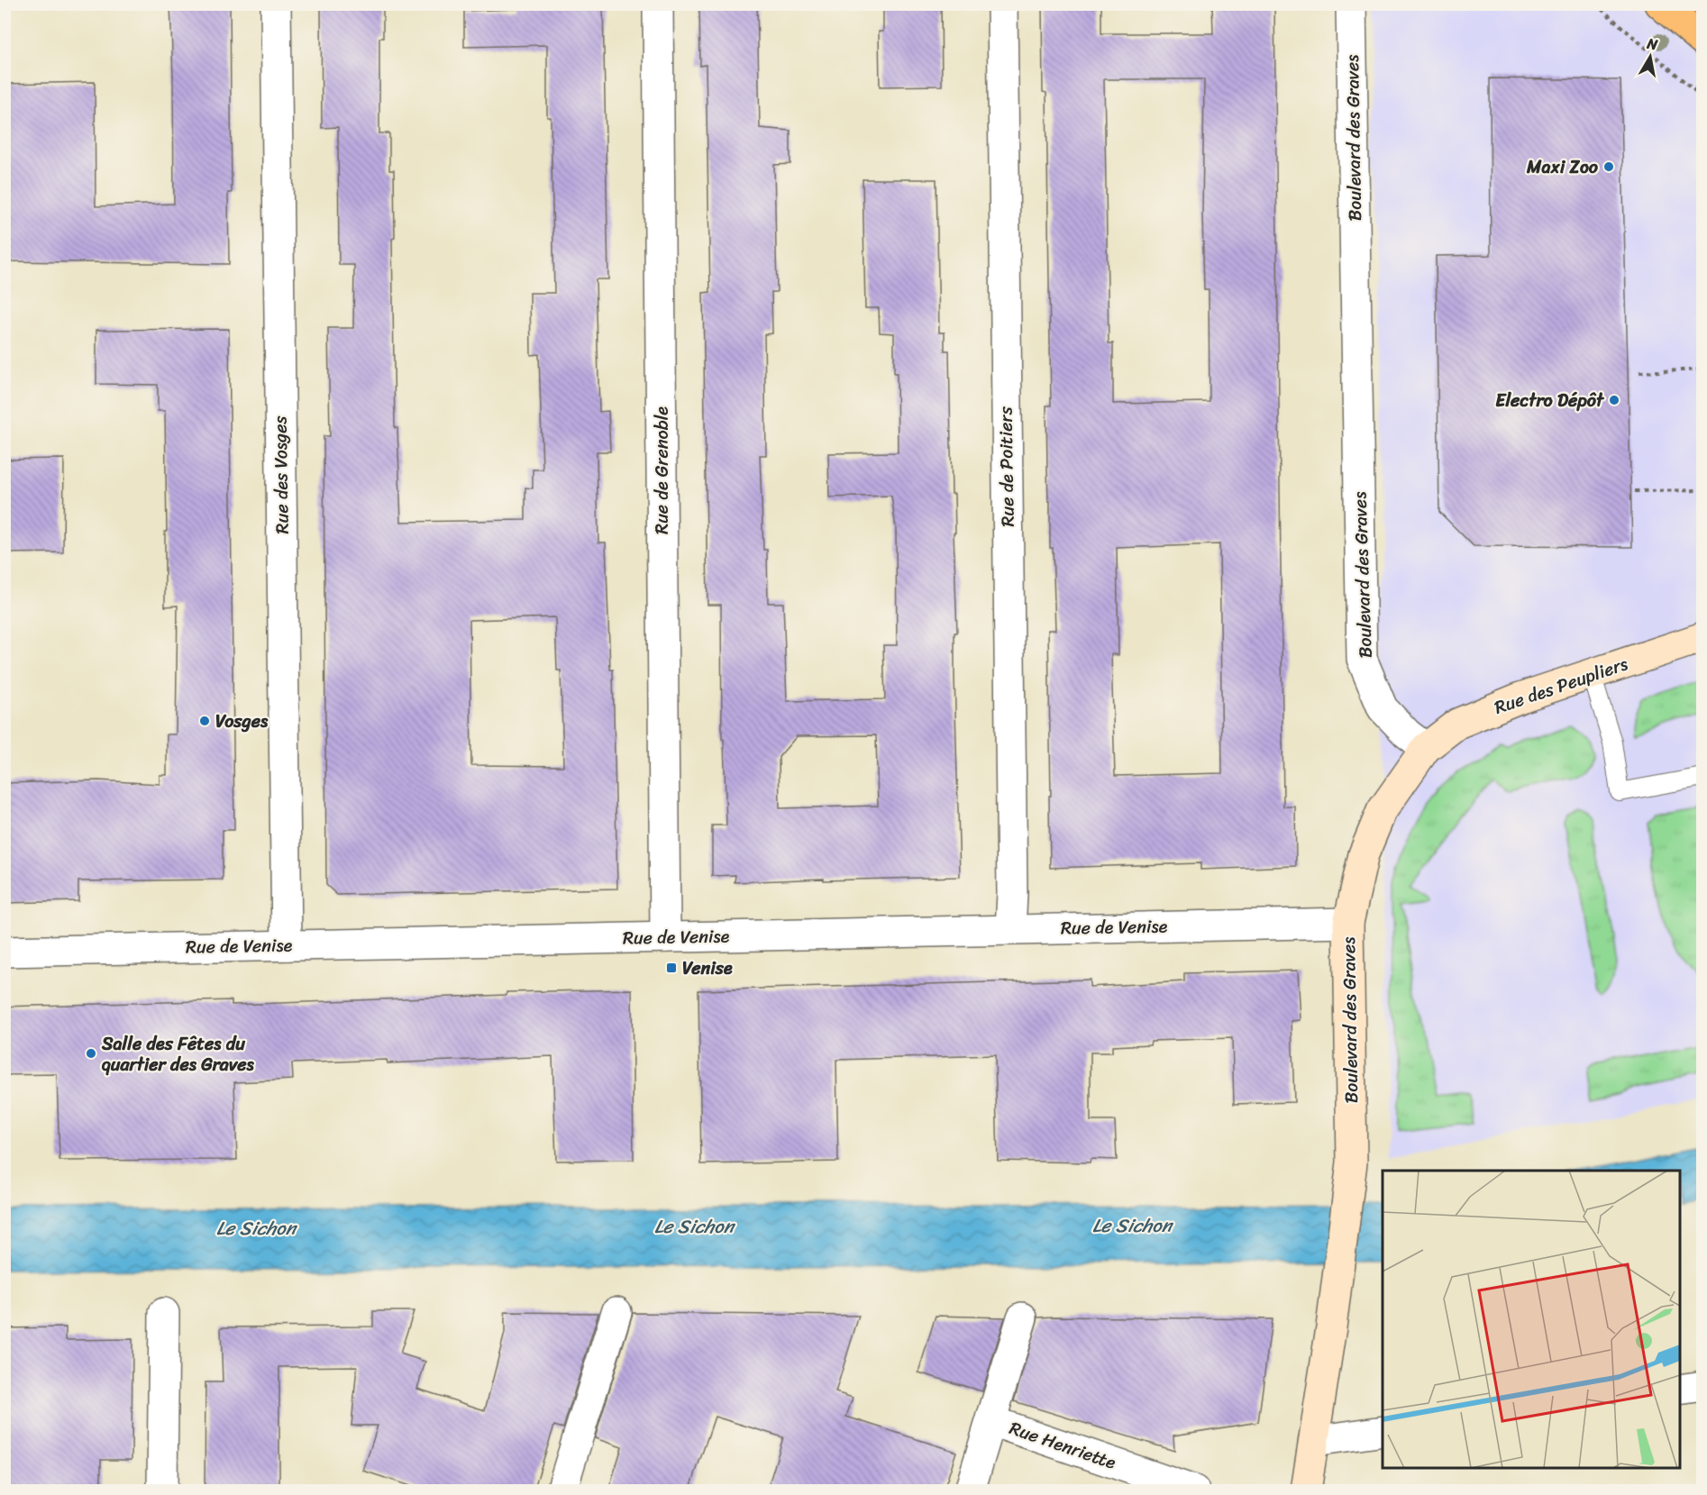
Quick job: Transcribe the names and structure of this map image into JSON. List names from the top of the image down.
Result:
{
  "streets": {
    "street": [
      "Boulevard des Graves",
      "Rue de Poitiers",
      "Rue de Grenoble",
      "Rue des Vosges",
      "Rue des Peupliers",
      "Rue de Venise",
      "Rue Henriette"
    ]
  },
  "crossings": [
    ["Boulevard des Graves", "Rue des Peupliers"],
    ["Boulevard des Graves", "Rue de Venise"],
    ["Rue de Poitiers", "Rue de Venise"],
    ["Rue de Grenoble", "Rue de Venise"],
    ["Rue des Vosges", "Rue de Venise"]
  ],
  "water": ["Le Sichon"],
  "places": {
    "other": [
      "Maxi Zoo",
      "Electro Dépôt",
      "Vosges",
      "Salle des Fêtes du quartier des Graves"
    ],
    "transit": ["Venise"]
  },
  "north": "top"
}
